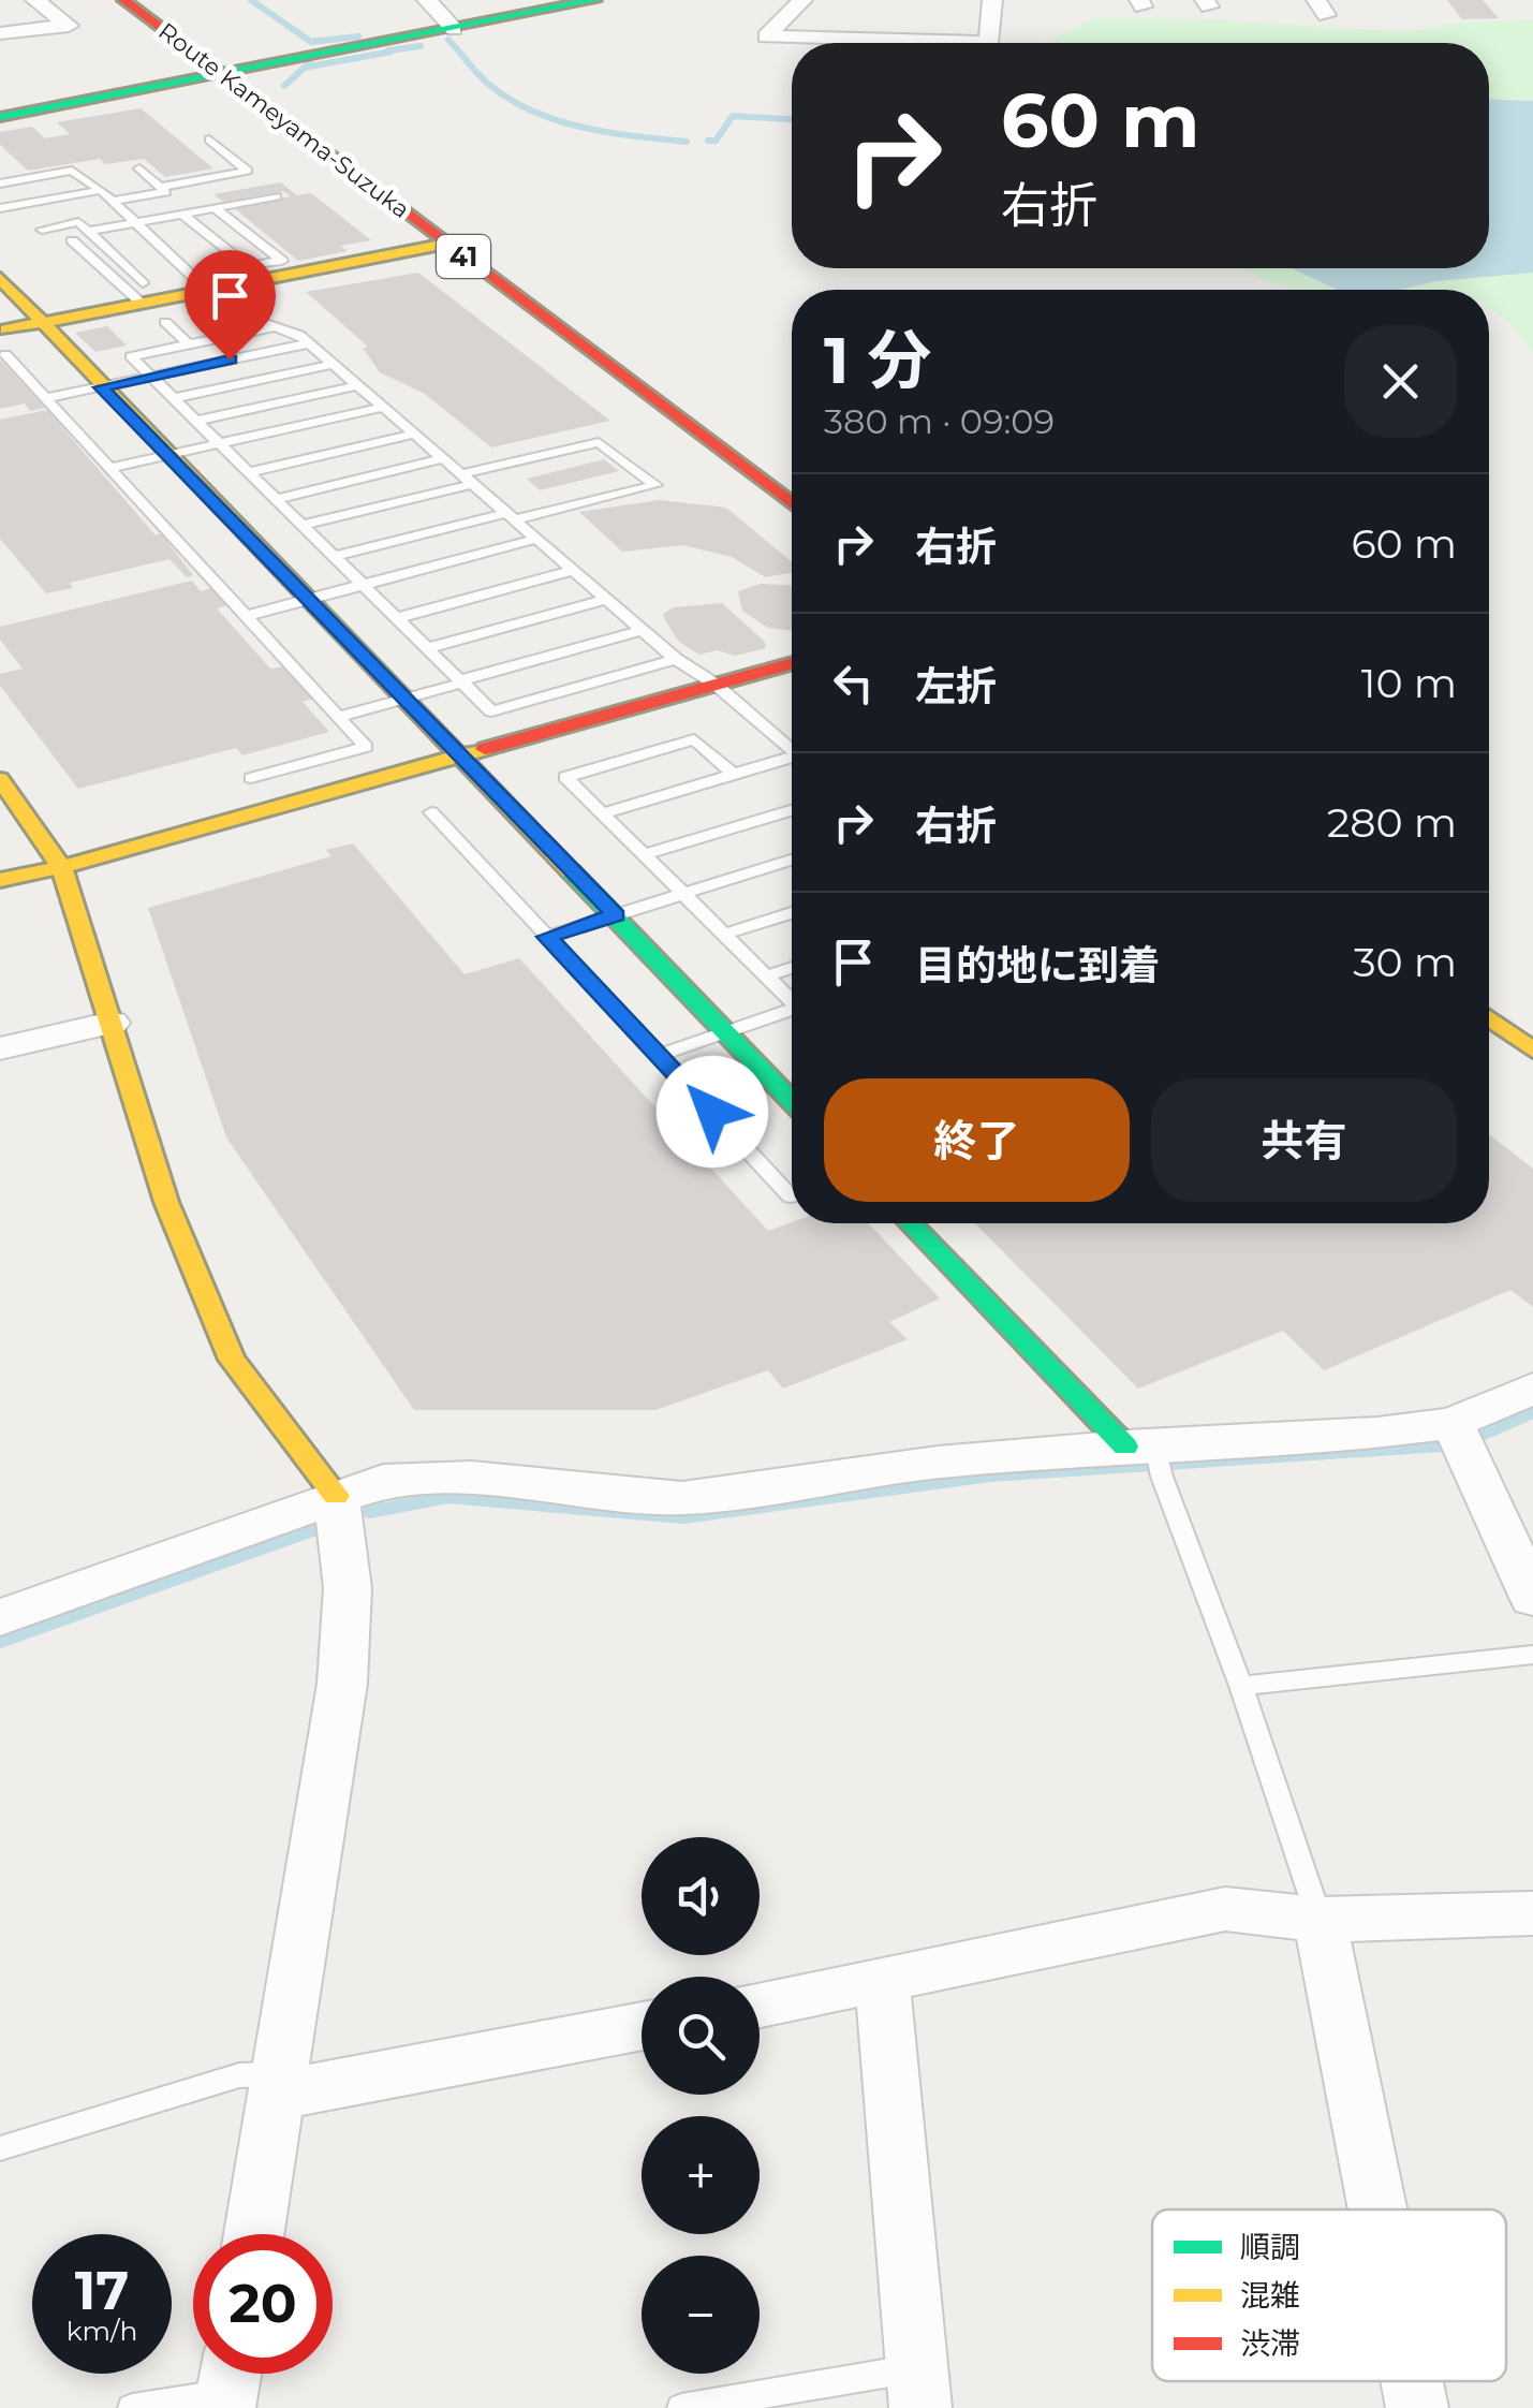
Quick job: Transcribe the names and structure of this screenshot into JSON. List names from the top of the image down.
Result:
{
  "streets": {
    "street": ["Route Kameyama-Suzuka", "41"]
  },
  "legend": ["順調", "混雑", "渋滞"],
  "page": {
    "turn": ["60 m", "右折"],
    "heading": ["1 分", "380 m · 09:09"],
    "list": [
      {
        "name": "右折",
        "value": "60 m"
      },
      {
        "name": "左折",
        "value": "10 m"
      },
      {
        "name": "右折",
        "value": "280 m"
      },
      {
        "name": "目的地に到着",
        "value": "30 m"
      }
    ],
    "buttons": ["終了", "共有"],
    "map_buttons": ["+", "−"],
    "speed": "17 km/h",
    "limit": "20"
  }
}
